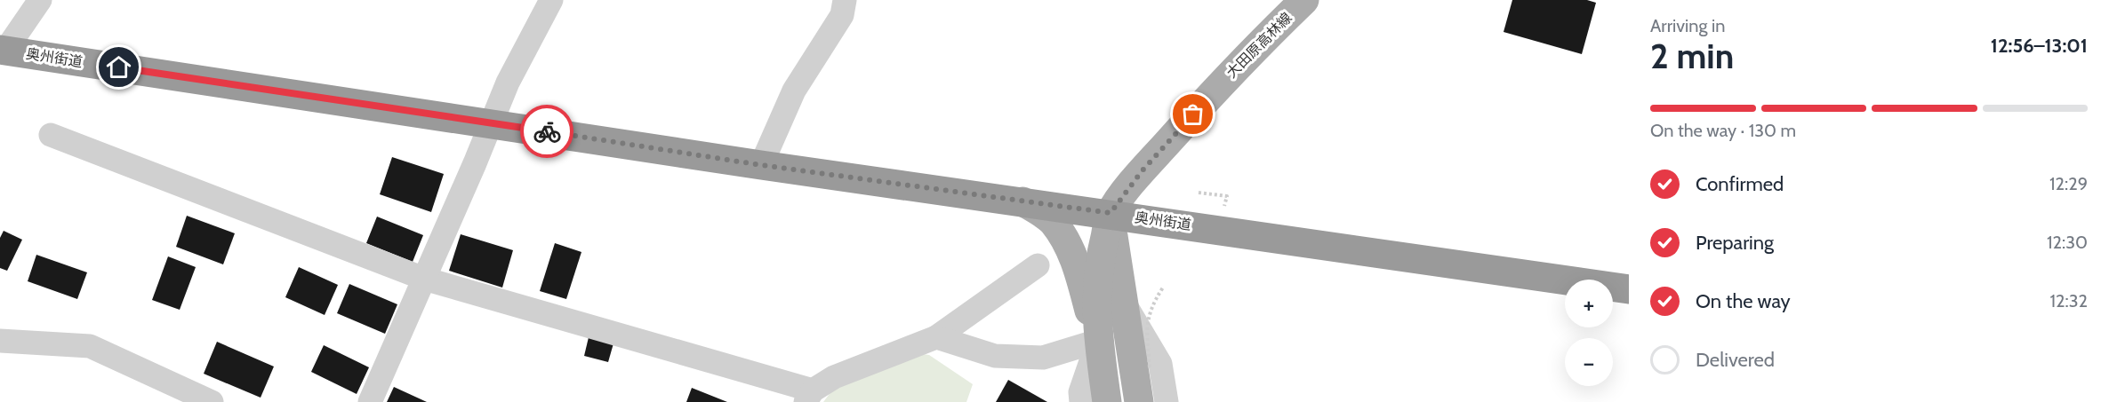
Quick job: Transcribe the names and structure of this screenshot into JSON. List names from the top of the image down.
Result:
{
  "streets": {
    "highway": ["奥州街道"],
    "main road": ["大田原高林線"]
  },
  "crossings": [
    ["大田原高林線", "奥州街道"]
  ],
  "page": {
    "heading": ["2 min", "Arriving in", "12:56–13:01"],
    "bar": "On the way · 130 m",
    "list": [
      ["Confirmed", "12:29"],
      ["Preparing", "12:30"],
      ["On the way", "12:32"],
      "Delivered"
    ],
    "map_buttons": ["+", "−"]
  }
}
